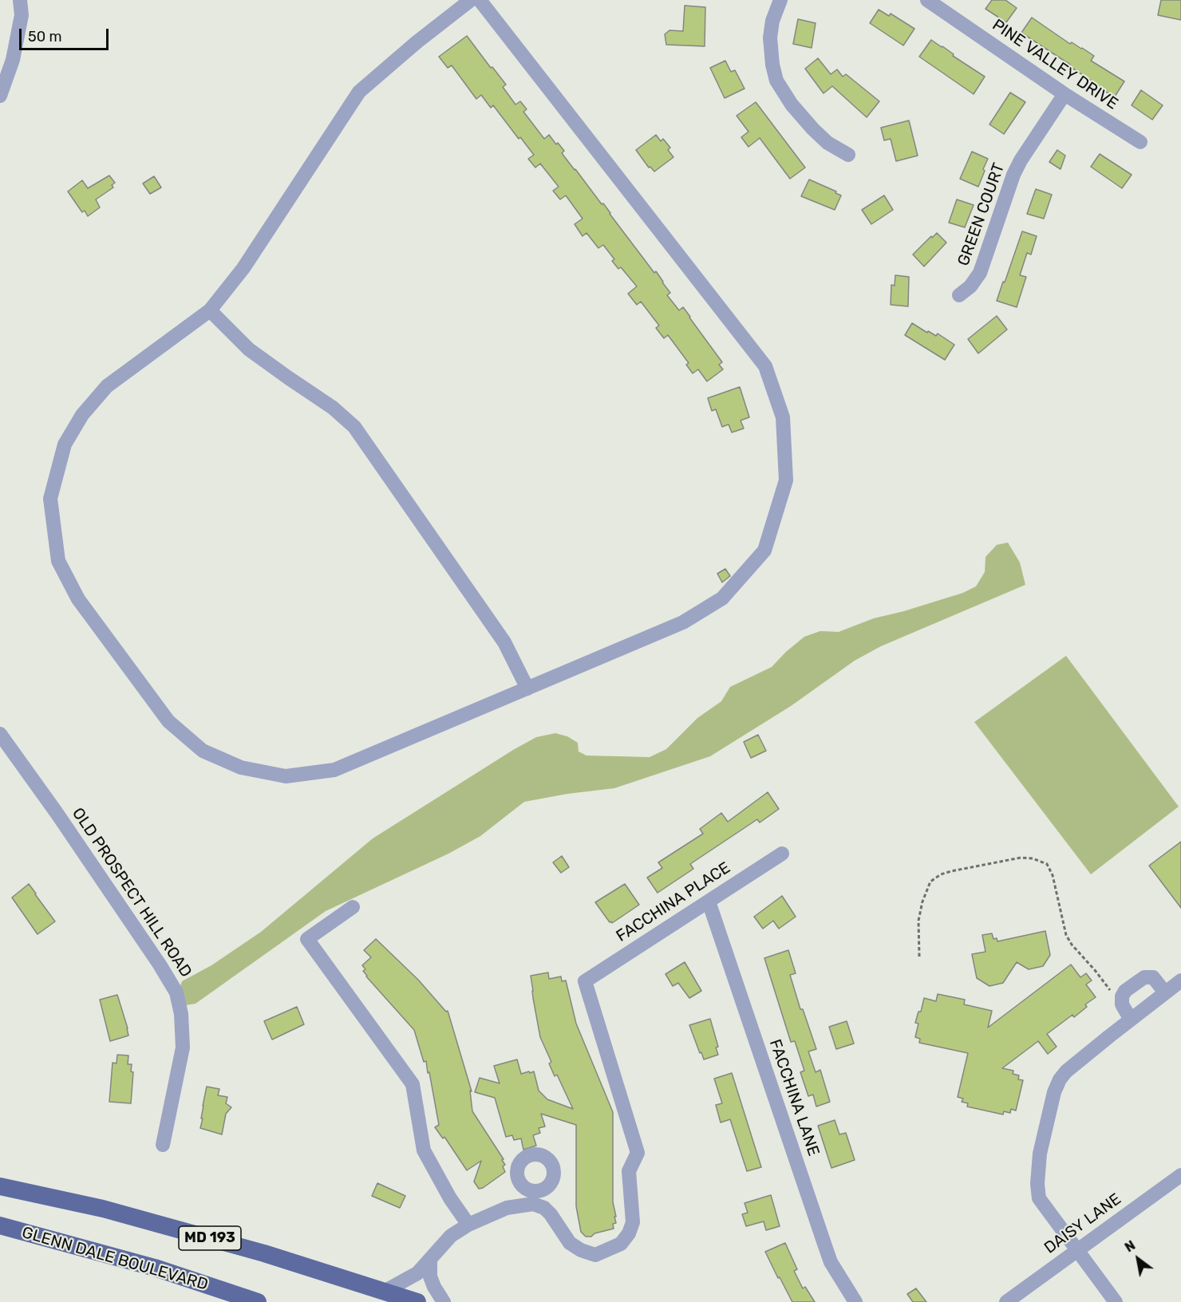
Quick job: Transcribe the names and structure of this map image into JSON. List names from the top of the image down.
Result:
{
  "streets": {
    "main road": ["MD 193", "GLENN DALE BOULEVARD"],
    "street": [
      "PINE VALLEY DRIVE",
      "GREEN COURT",
      "OLD PROSPECT HILL ROAD",
      "FACCHINA PLACE",
      "FACCHINA LANE",
      "DAISY LANE"
    ]
  },
  "crossings": [
    ["PINE VALLEY DRIVE", "GREEN COURT"],
    ["FACCHINA PLACE", "FACCHINA LANE"]
  ],
  "scale_bar": "50 m",
  "north": "top left"
}
